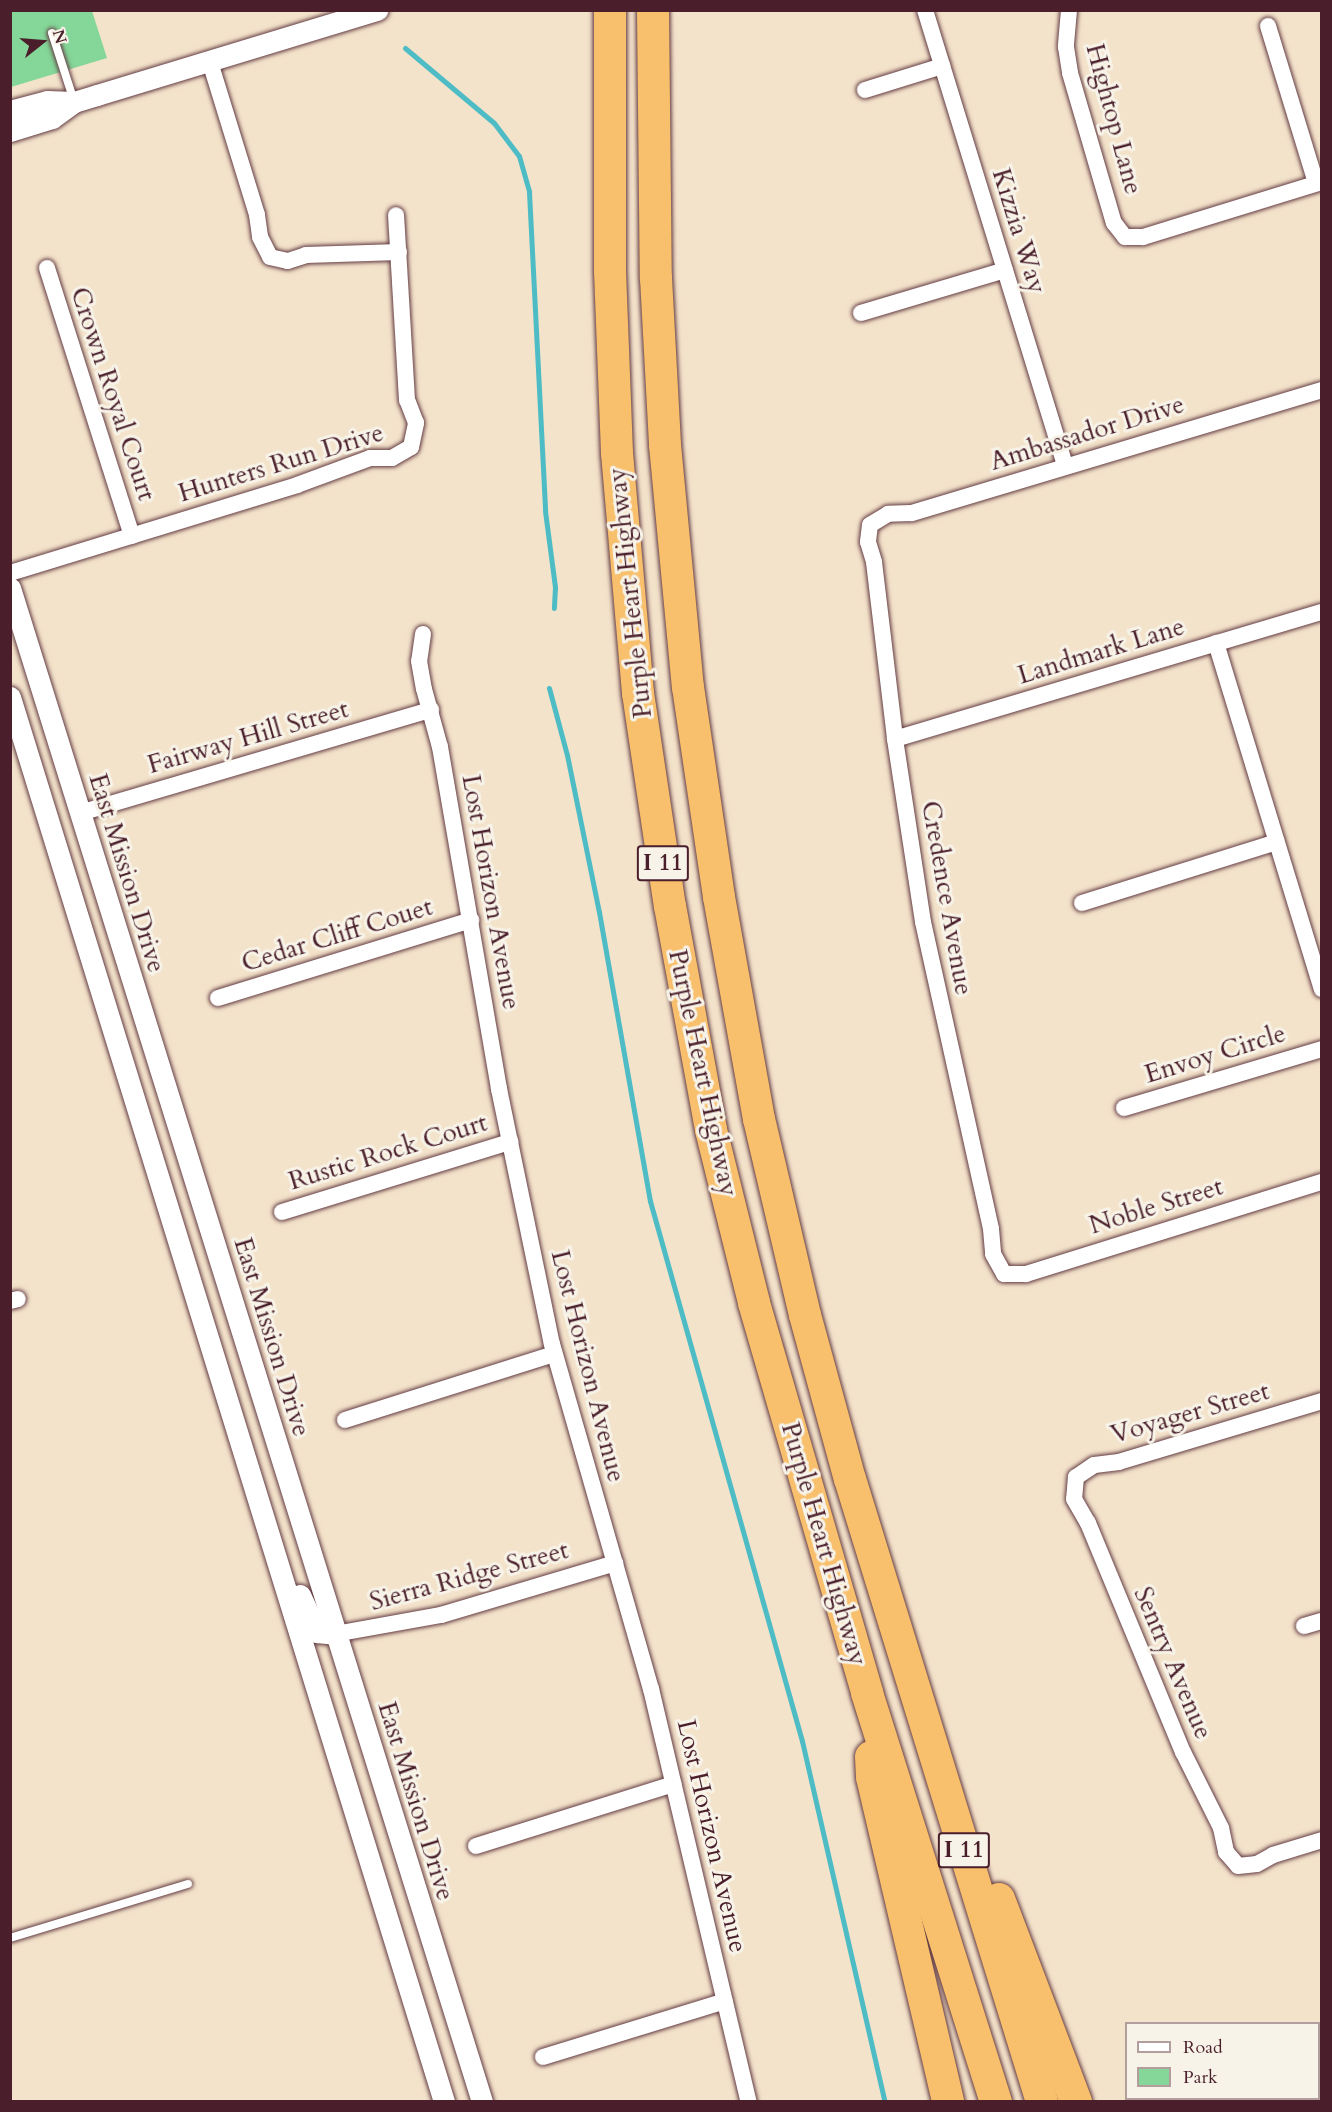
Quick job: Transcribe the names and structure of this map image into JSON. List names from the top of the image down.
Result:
{
  "streets": {
    "highway": ["Purple Heart Highway", "I 11"],
    "street": [
      "Hightop Lane",
      "Kizzia Way",
      "Crown Royal Court",
      "Ambassador Drive",
      "Hunters Run Drive",
      "Landmark Lane",
      "Fairway Hill Street",
      "East Mission Drive",
      "Lost Horizon Avenue",
      "Credence Avenue",
      "Cedar Cliff Couet",
      "Envoy Circle",
      "Rustic Rock Court",
      "Noble Street",
      "Voyager Street",
      "Sierra Ridge Street",
      "Sentry Avenue"
    ]
  },
  "crossings": [
    ["Kizzia Way", "Ambassador Drive"],
    ["Crown Royal Court", "Hunters Run Drive"],
    ["Ambassador Drive", "Credence Avenue"],
    ["Landmark Lane", "Credence Avenue"],
    ["Fairway Hill Street", "East Mission Drive"],
    ["Fairway Hill Street", "Lost Horizon Avenue"],
    ["East Mission Drive", "Sierra Ridge Street"],
    ["Lost Horizon Avenue", "Cedar Cliff Couet"],
    ["Lost Horizon Avenue", "Rustic Rock Court"],
    ["Lost Horizon Avenue", "Sierra Ridge Street"],
    ["Credence Avenue", "Noble Street"],
    ["Voyager Street", "Sentry Avenue"]
  ],
  "legend": ["Road", "Park"],
  "north": "right"
}
